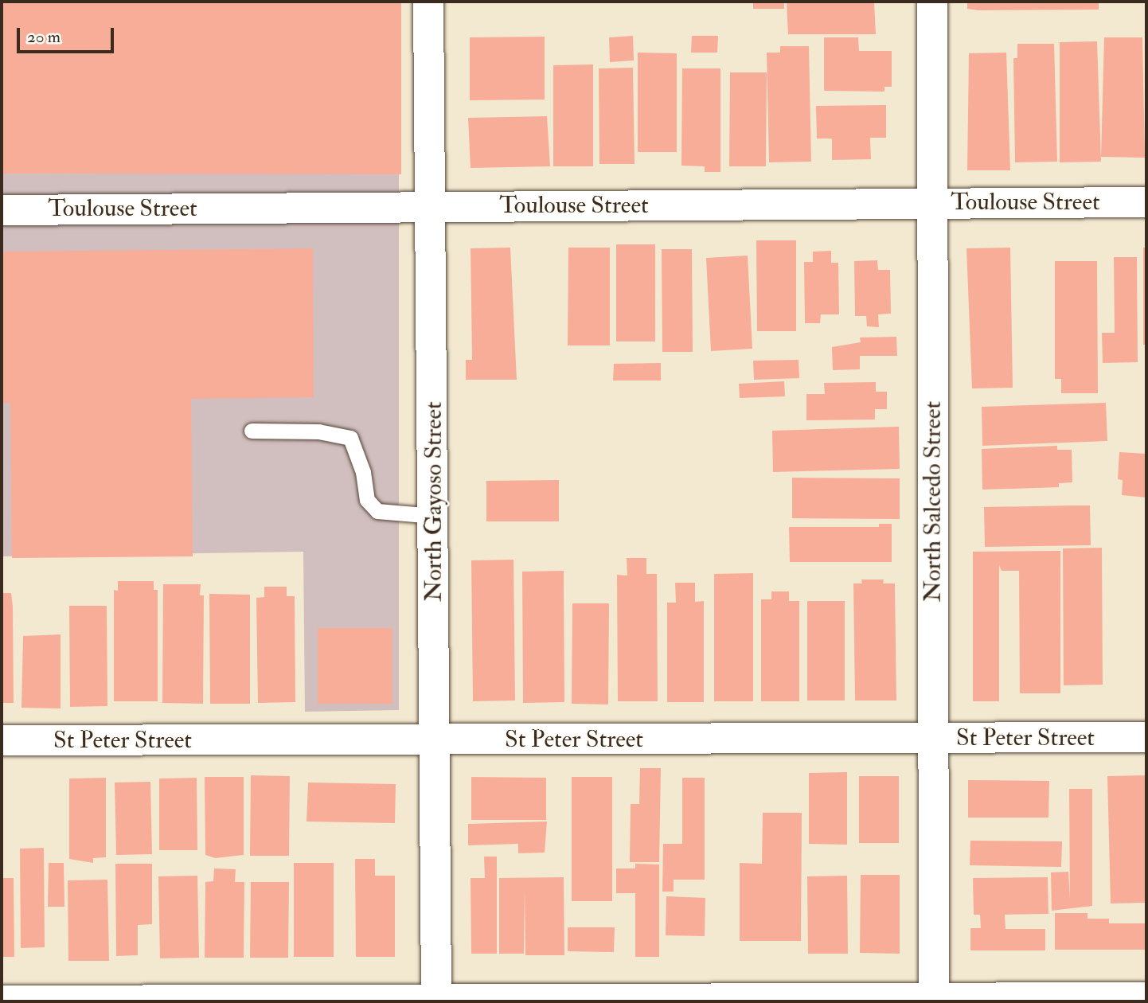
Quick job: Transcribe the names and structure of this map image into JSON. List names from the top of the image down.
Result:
{
  "streets": {
    "street": [
      "Toulouse Street",
      "North Gayoso Street",
      "North Salcedo Street",
      "St Peter Street"
    ]
  },
  "crossings": [
    ["Toulouse Street", "North Gayoso Street"],
    ["Toulouse Street", "North Salcedo Street"],
    ["North Gayoso Street", "St Peter Street"],
    ["North Salcedo Street", "St Peter Street"]
  ],
  "scale_bar": "20 m"
}
